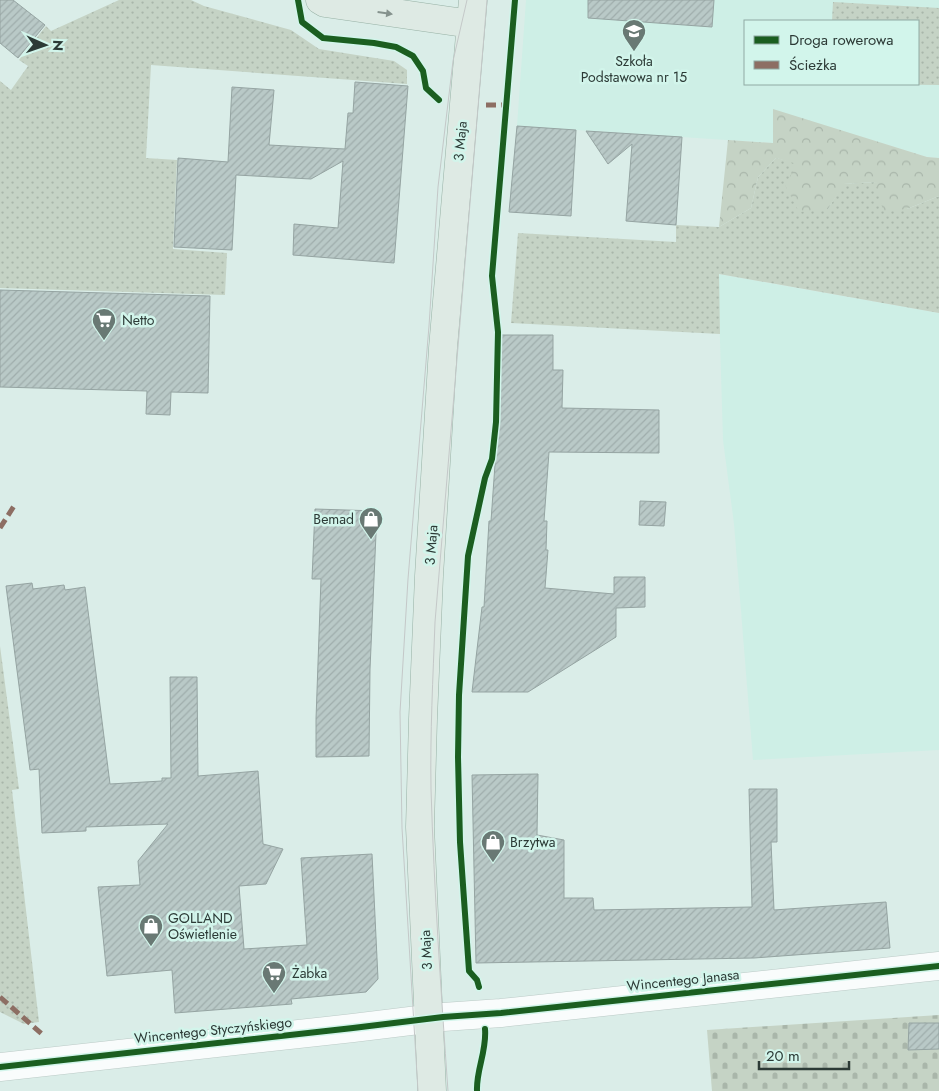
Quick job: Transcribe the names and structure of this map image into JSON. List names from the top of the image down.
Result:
{
  "streets": {
    "main road": ["3 Maja"],
    "street": ["Wincentego Janasa", "Wincentego Styczyńskiego"]
  },
  "crossings": [
    ["3 Maja", "Wincentego Janasa"],
    ["3 Maja", "Wincentego Styczyńskiego"],
    ["Wincentego Janasa", "Wincentego Styczyńskiego"]
  ],
  "places": {
    "school or university": ["Szkoła Podstawowa nr 15"],
    "supermarket": ["Netto", "Żabka"],
    "shop": ["Bemad", "Brzytwa", "GOLLAND Oświetlenie"]
  },
  "legend": ["Droga rowerowa", "Ścieżka"],
  "scale_bar": "20 m",
  "north": "right"
}
